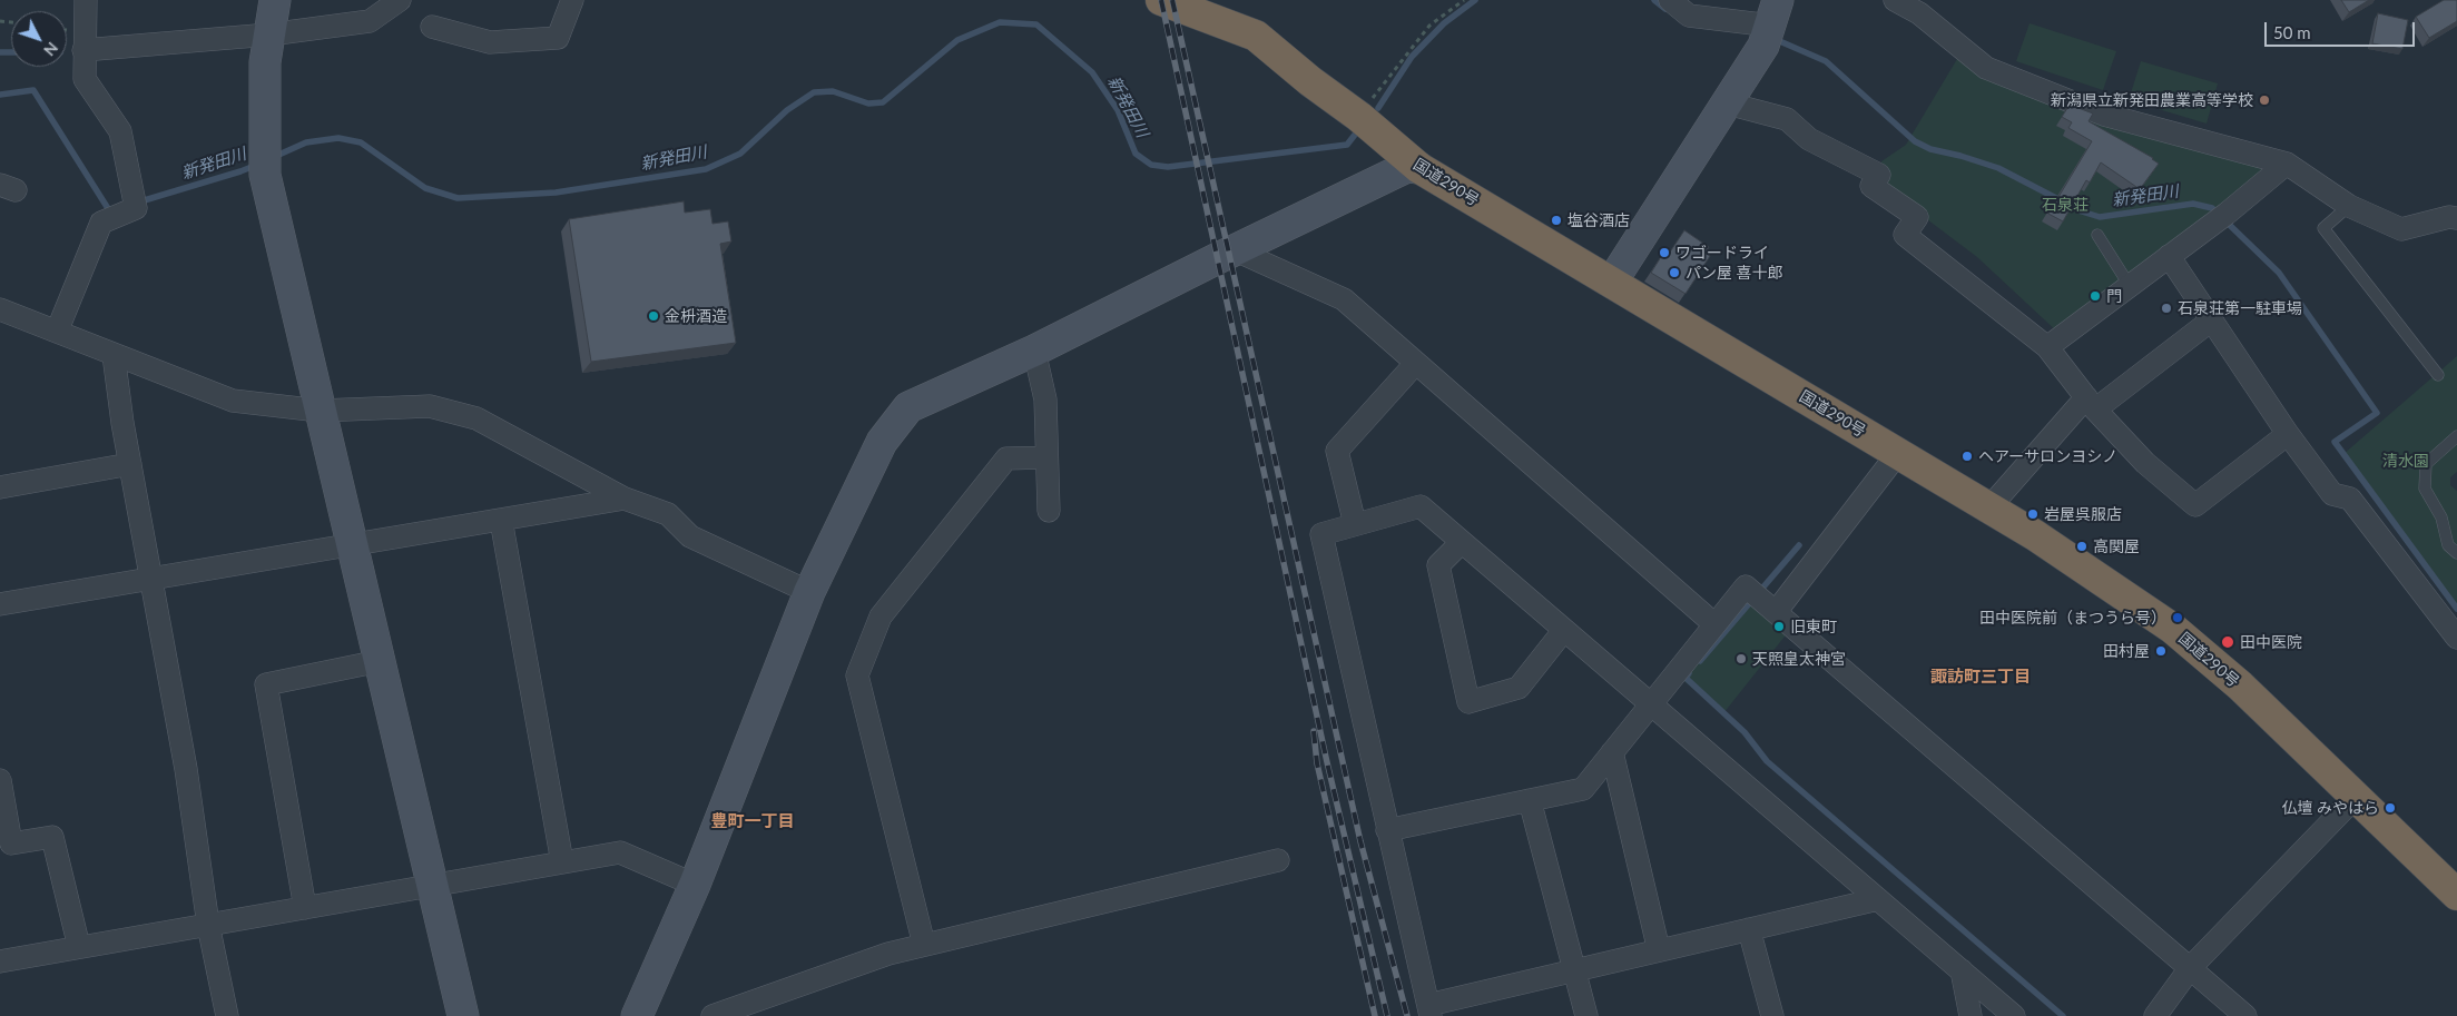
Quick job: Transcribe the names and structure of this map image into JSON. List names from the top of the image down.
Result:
{
  "streets": {
    "highway": ["国道290号"]
  },
  "districts": ["諏訪町三丁目", "豊町一丁目"],
  "water": ["新発田川"],
  "parks": ["石泉荘", "清水園"],
  "places": [
    "新潟県立新発田農業高等学校",
    "塩谷酒店",
    "ワゴードライ",
    "パン屋 喜十郎",
    "門",
    "石泉荘第一駐車場",
    "金枡酒造",
    "ヘアーサロンヨシノ",
    "岩屋呉服店",
    "高関屋",
    "田中医院前（まつうら号）",
    "旧東町",
    "田中医院",
    "田村屋",
    "天照皇太神宮",
    "仏壇 みやはら"
  ],
  "scale_bar": "50 m",
  "north": "bottom right"
}
